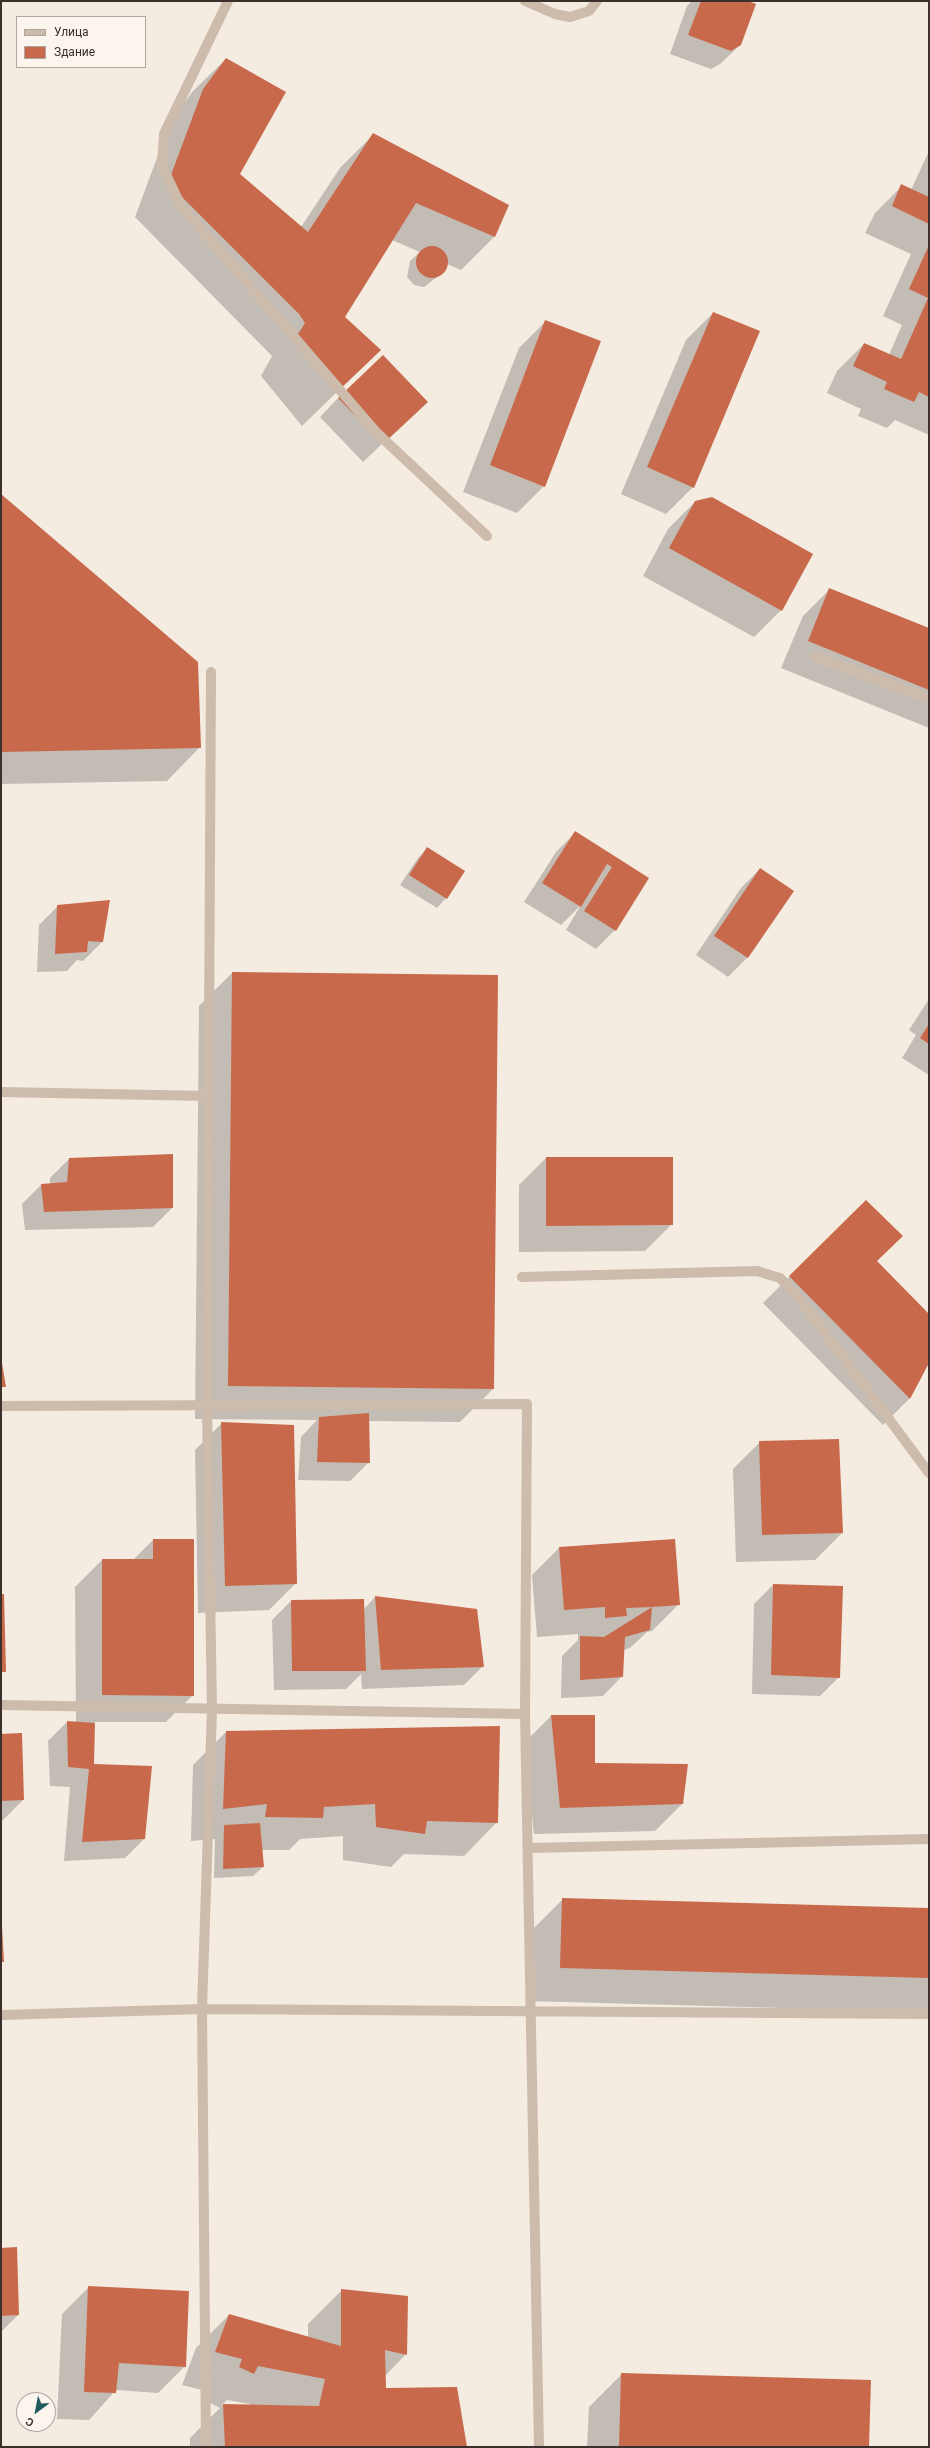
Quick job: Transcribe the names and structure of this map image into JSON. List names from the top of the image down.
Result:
{
  "legend": ["Улица", "Здание"],
  "north": "bottom left"
}
